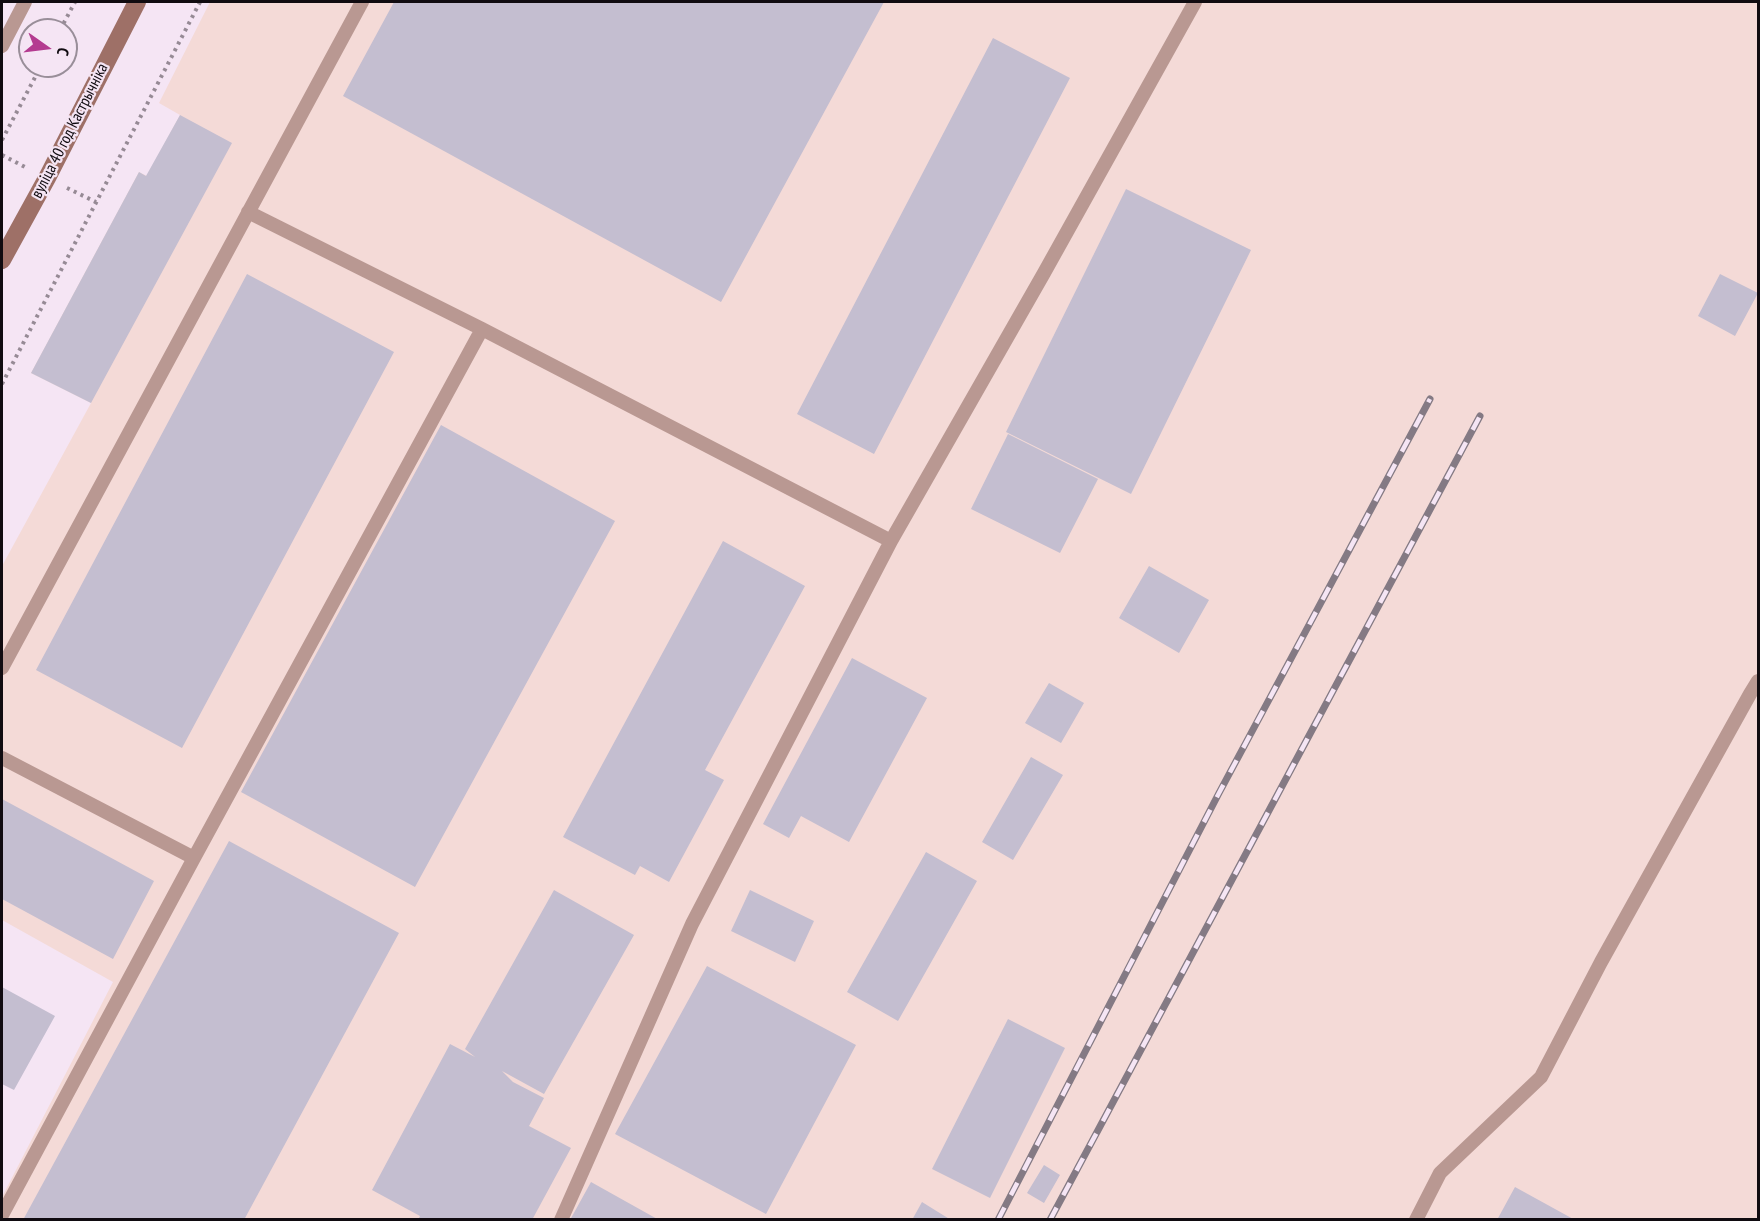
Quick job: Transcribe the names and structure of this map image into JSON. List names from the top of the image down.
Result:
{
  "streets": {
    "main road": ["вуліца 40 год Кастрычніка"]
  },
  "north": "right"
}
